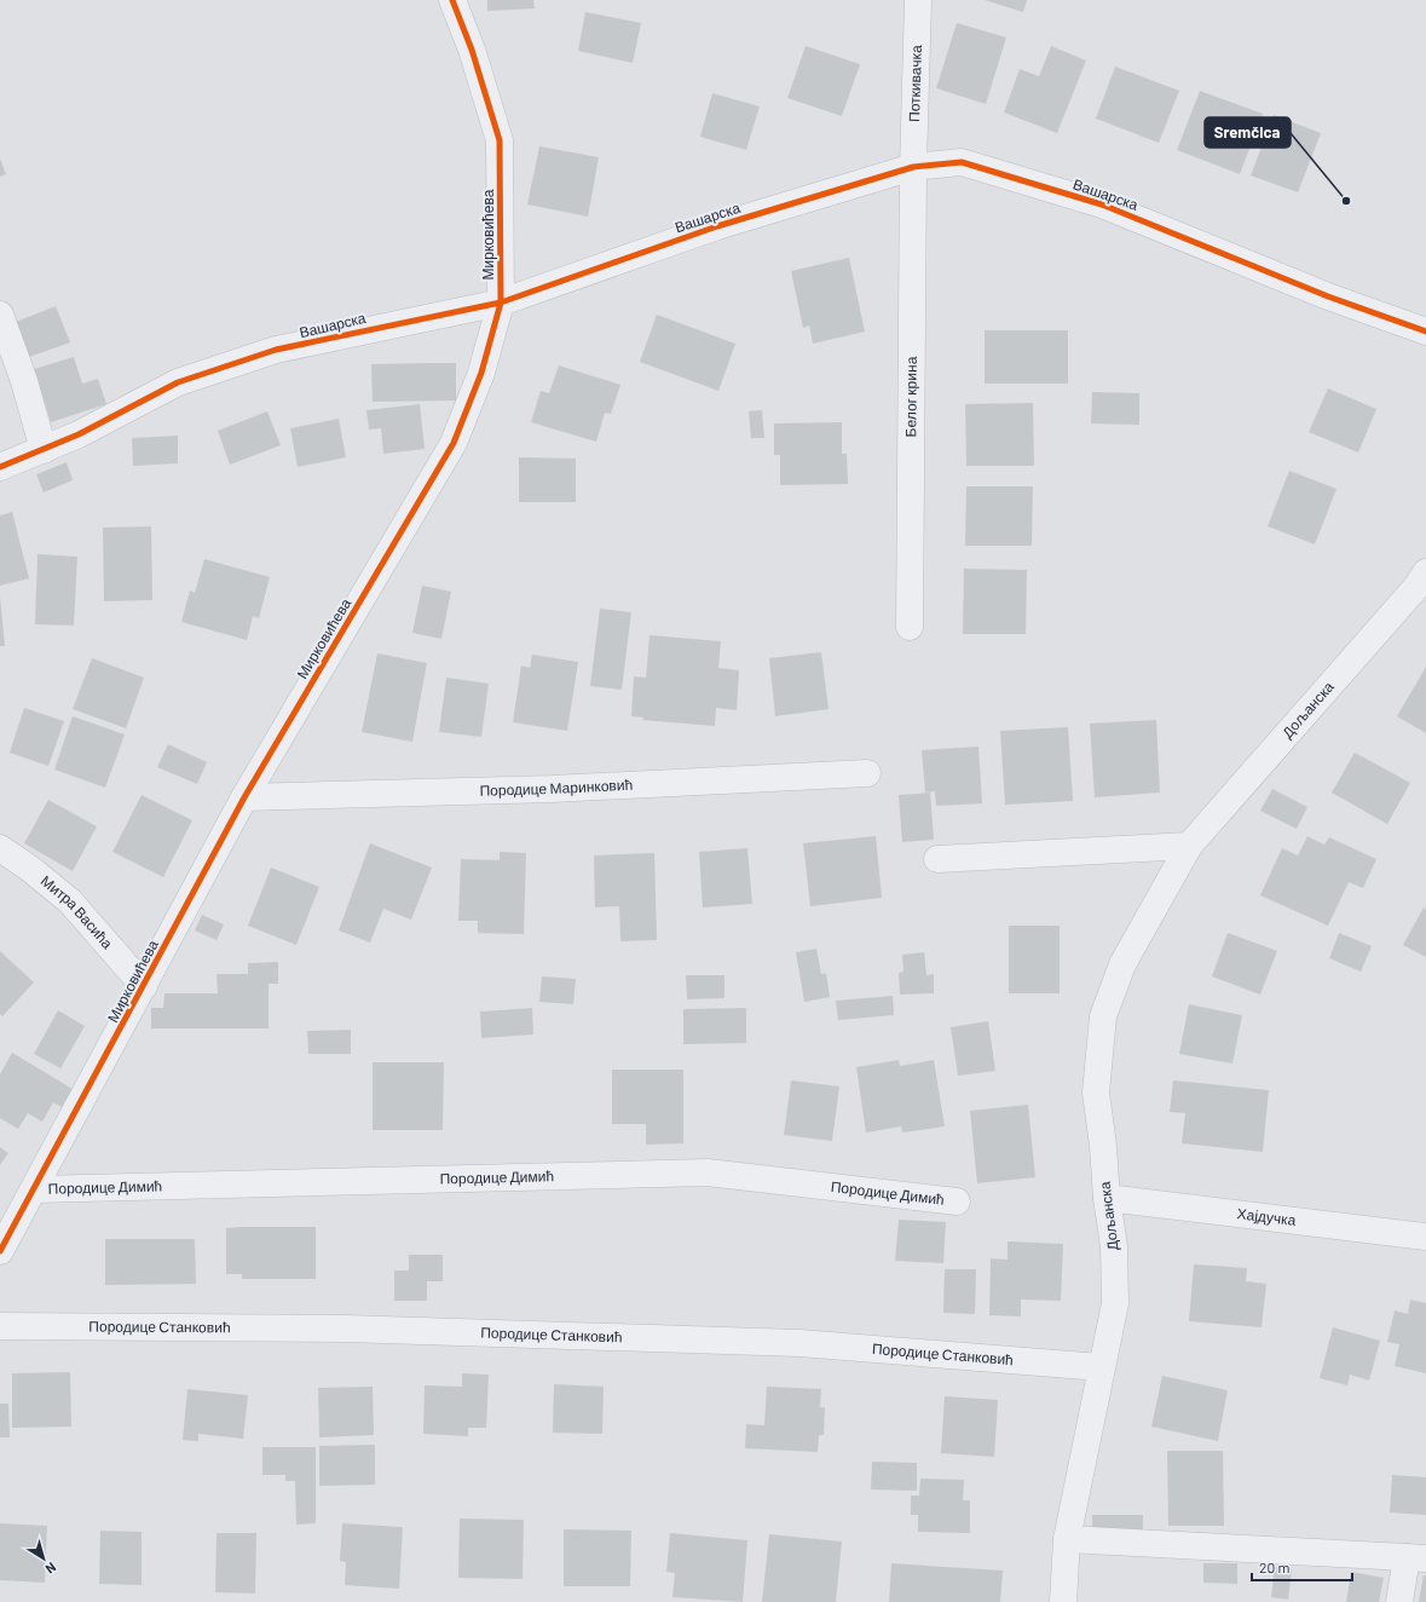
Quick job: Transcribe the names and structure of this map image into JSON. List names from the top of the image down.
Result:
{
  "streets": {
    "street": [
      "Поткивачка",
      "Вашарска",
      "Мирковићева",
      "Белог крина",
      "Дољанска",
      "Породице Маринковић",
      "Митра Васића",
      "Породице Димић",
      "Хајдучка",
      "Породице Станковић"
    ]
  },
  "crossings": [
    ["Поткивачка", "Вашарска"],
    ["Поткивачка", "Белог крина"],
    ["Вашарска", "Мирковићева"],
    ["Вашарска", "Белог крина"],
    ["Мирковићева", "Породице Маринковић"],
    ["Мирковићева", "Митра Васића"],
    ["Мирковићева", "Породице Димић"],
    ["Дољанска", "Хајдучка"],
    ["Дољанска", "Породице Станковић"]
  ],
  "places": ["Sremčica"],
  "scale_bar": "20 m",
  "north": "bottom right"
}
